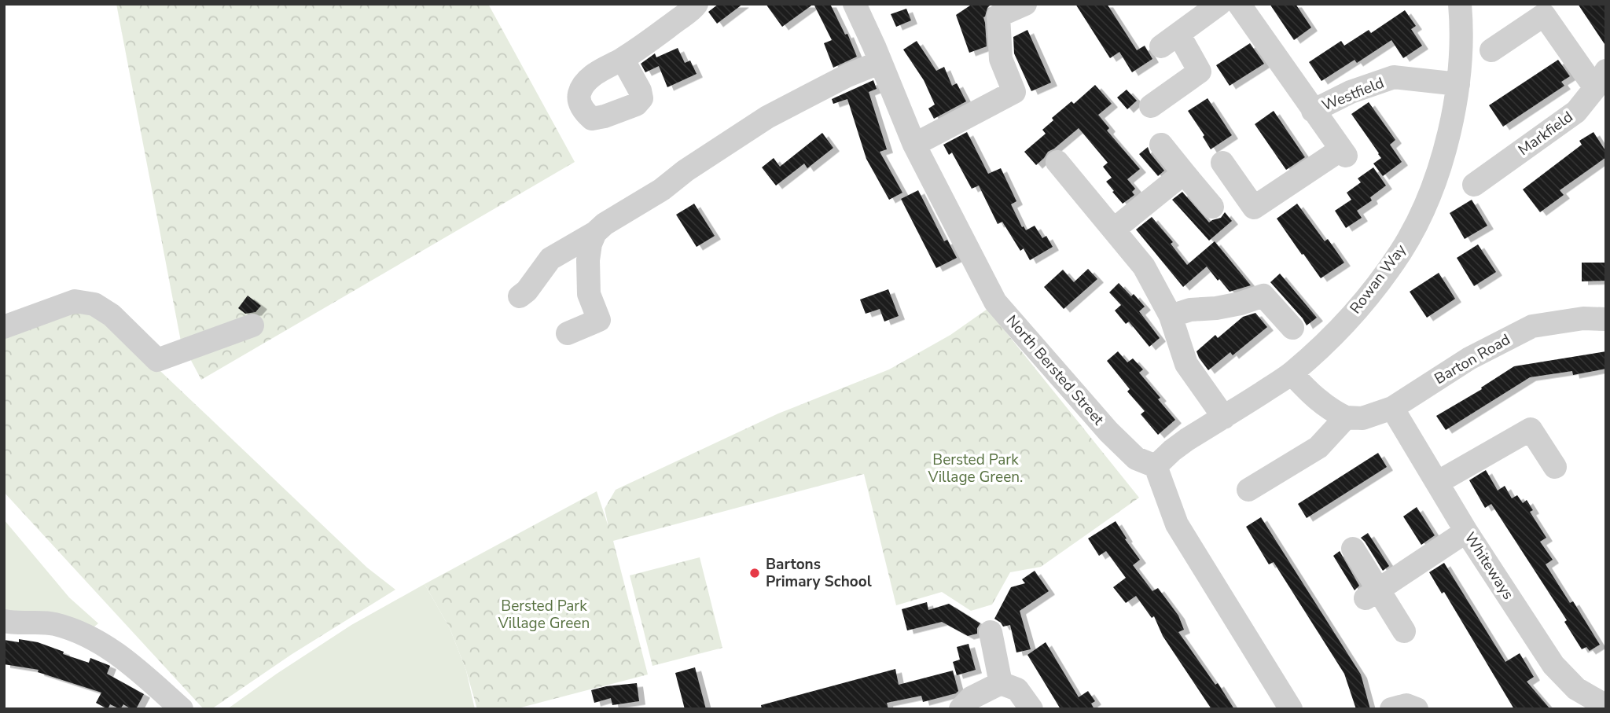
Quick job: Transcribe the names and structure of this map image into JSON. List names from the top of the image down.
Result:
{
  "streets": {
    "street": [
      "Westfield",
      "Markfield",
      "Rowan Way",
      "Barton Road",
      "North Bersted Street",
      "Whiteways"
    ]
  },
  "crossings": [
    ["Westfield", "Rowan Way"],
    ["Rowan Way", "North Bersted Street"],
    ["Barton Road", "Whiteways"]
  ],
  "parks": ["Bersted Park Village Green.", "Bersted Park Village Green"],
  "places": ["Bartons Primary School"]
}
